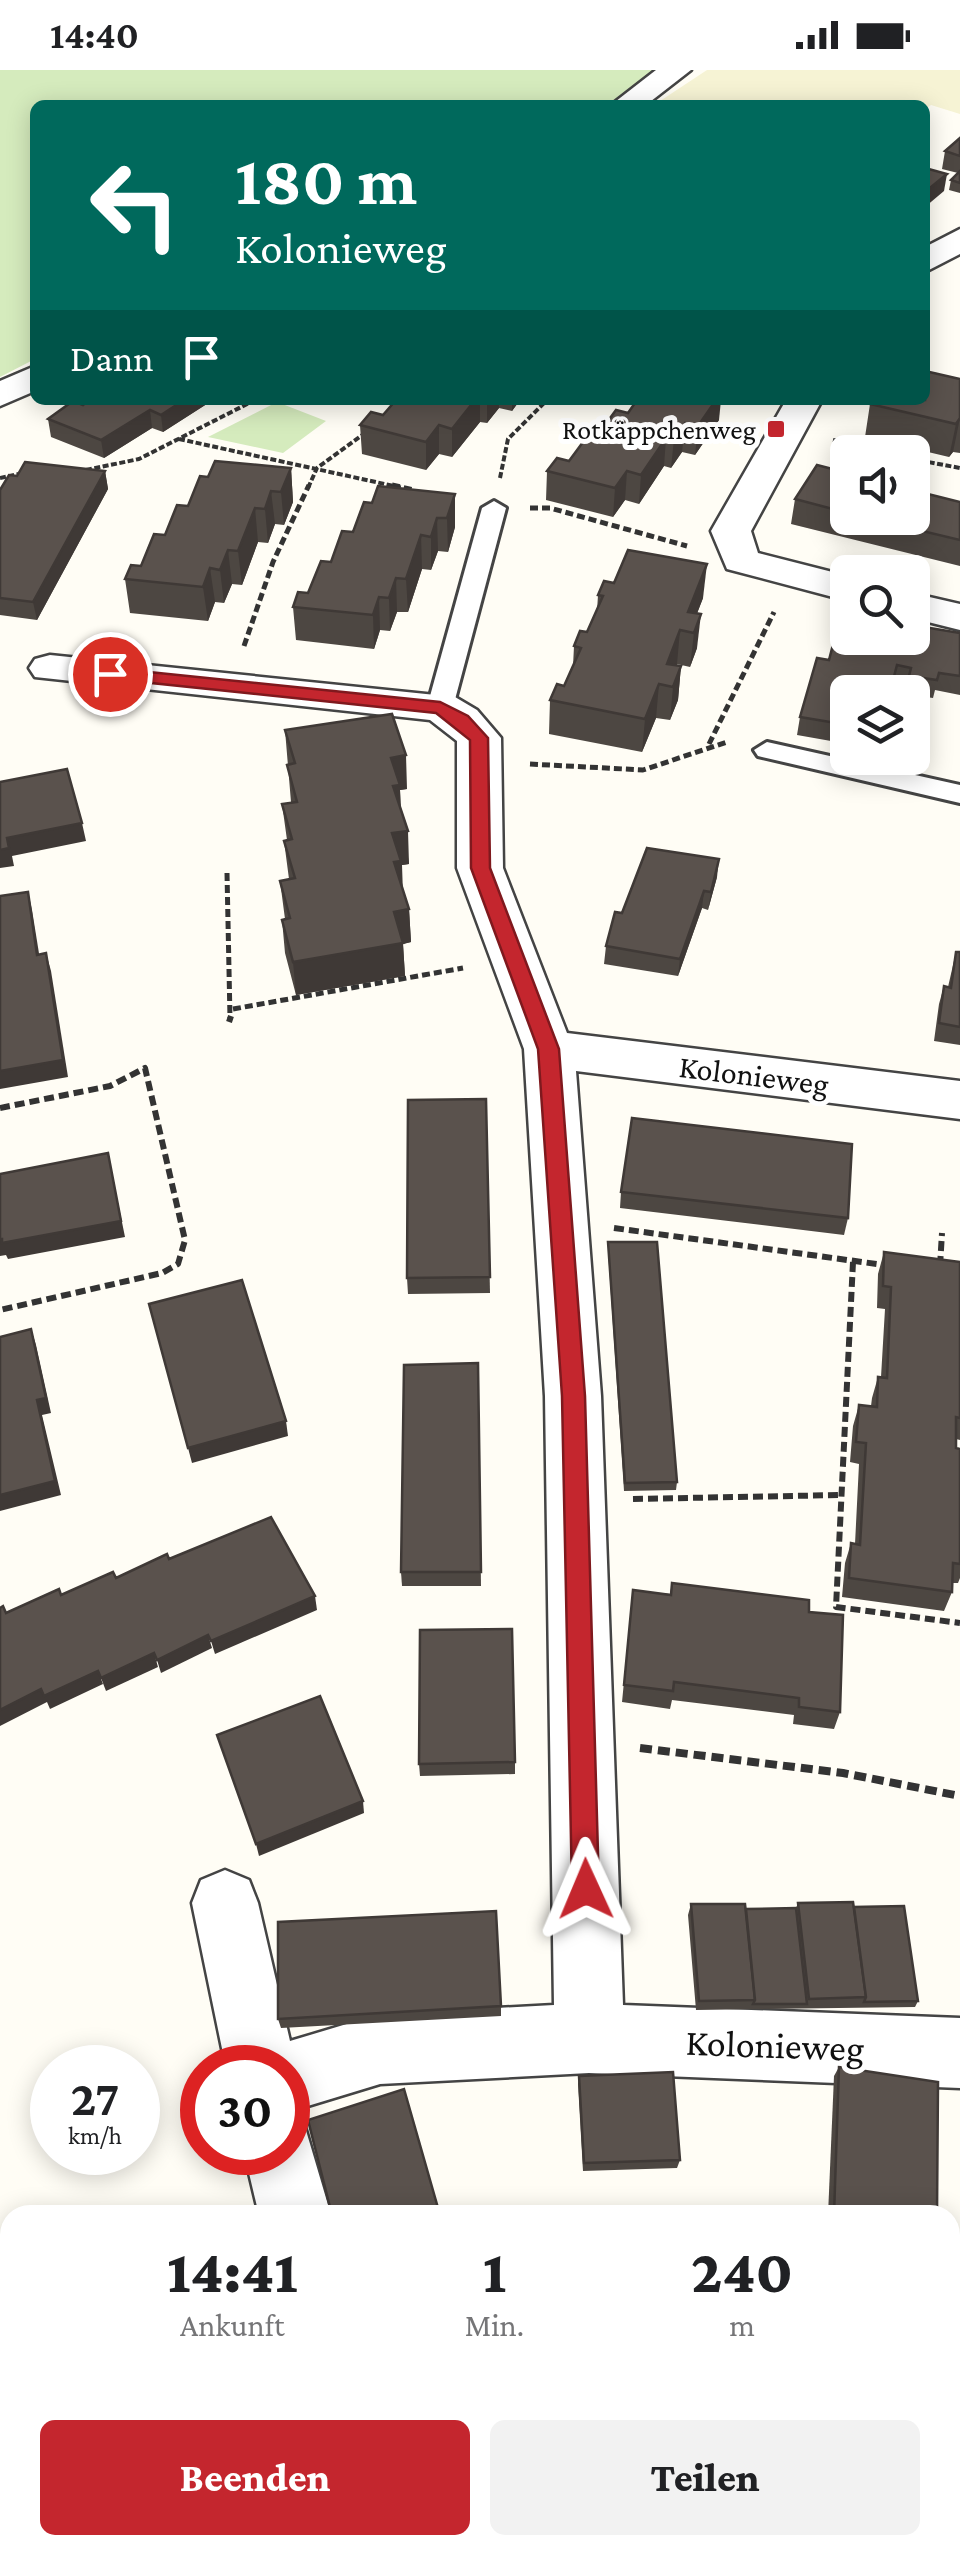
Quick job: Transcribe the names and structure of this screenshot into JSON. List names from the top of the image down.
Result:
{
  "streets": {
    "street": ["Kolonieweg"]
  },
  "places": {
    "transit": ["Rotkäppchenweg"]
  },
  "page": {
    "status": "14:40",
    "turn": ["180 m", "Kolonieweg"],
    "then": "Dann",
    "speed": "27 km/h",
    "limit": "30",
    "eta": [
      "14:41",
      "Ankunft",
      "1",
      "Min.",
      "240",
      "m"
    ],
    "buttons": ["Beenden", "Teilen"]
  }
}
